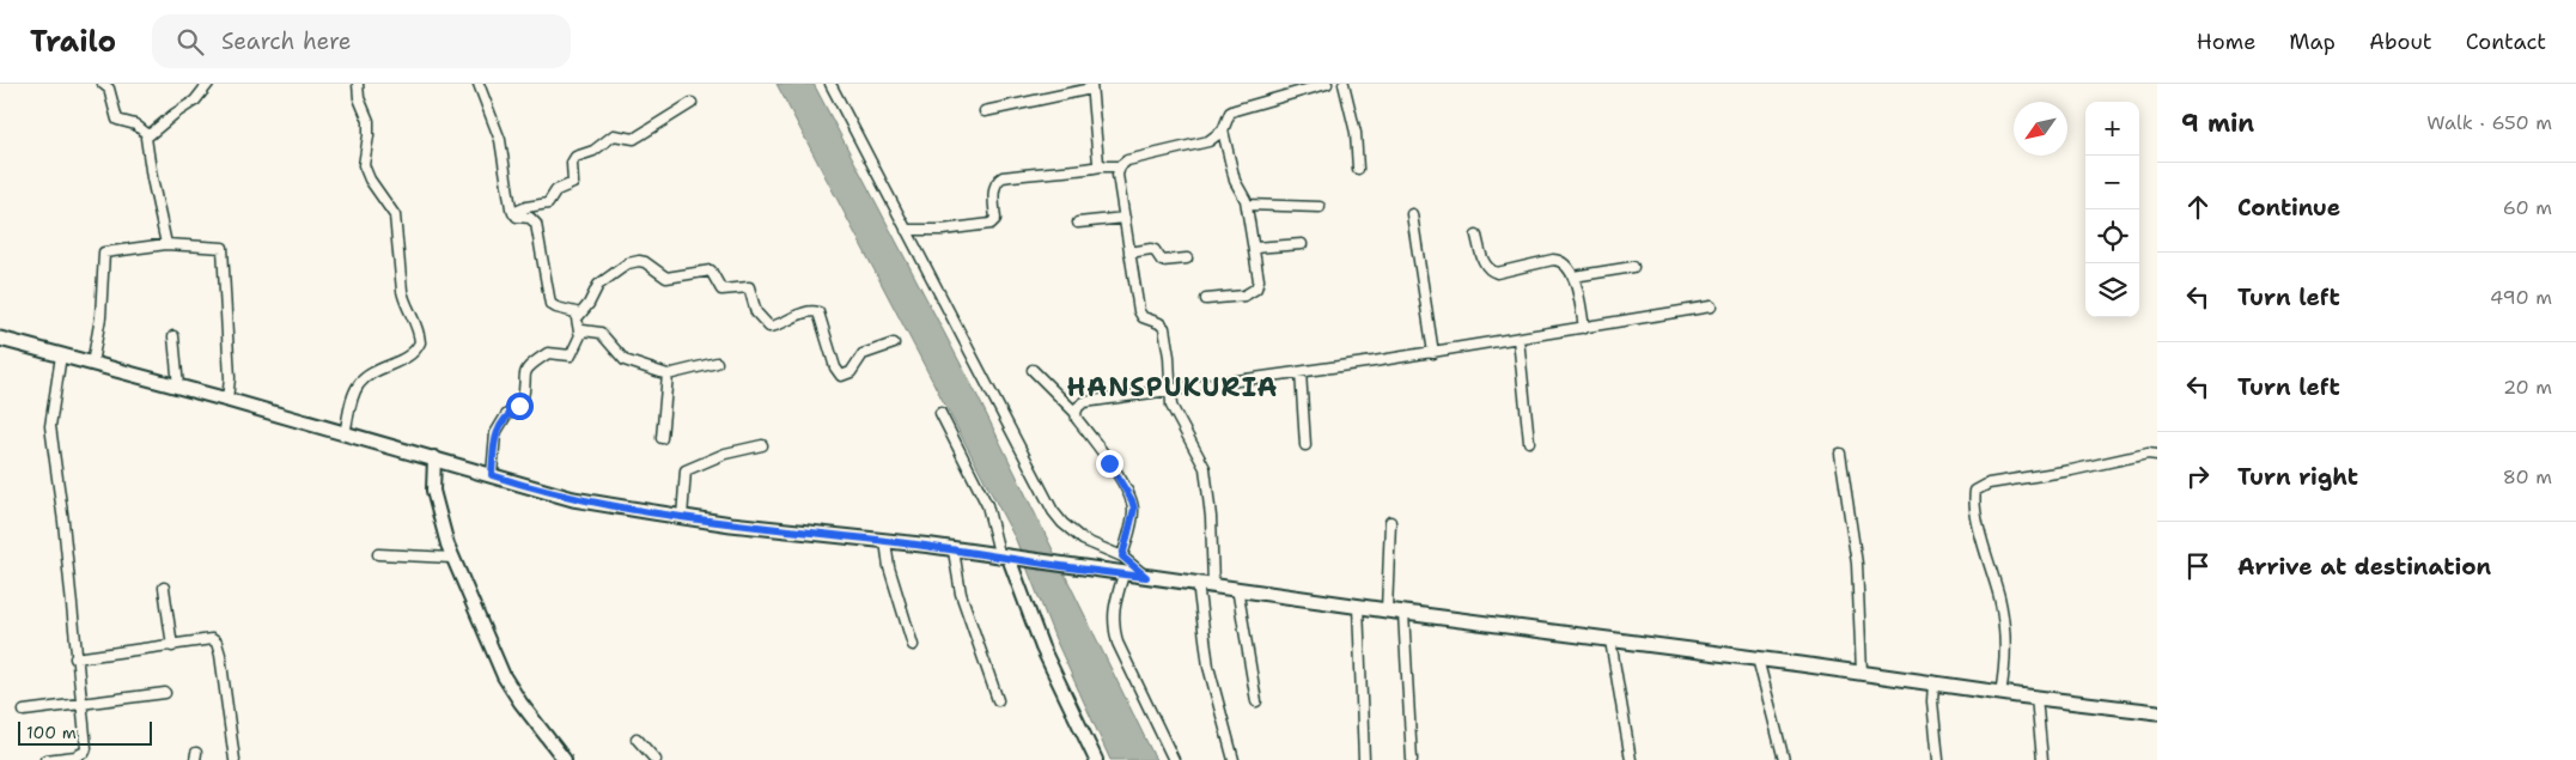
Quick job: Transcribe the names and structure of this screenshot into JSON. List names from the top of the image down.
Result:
{
  "districts": ["HANSPUKURIA"],
  "scale_bar": "100 m",
  "north": "bottom left",
  "page": {
    "header": "Trailo",
    "search": "Search here",
    "nav": [
      "Home",
      "Map",
      "About",
      "Contact"
    ],
    "heading": ["9 min", "Walk · 650 m"],
    "map_buttons": ["+", "−"],
    "list": [
      ["Continue", "60 m"],
      ["Turn left", "490 m"],
      ["Turn left", "20 m"],
      ["Turn right", "80 m"],
      "Arrive at destination"
    ],
    "scale": "100 m"
  }
}
